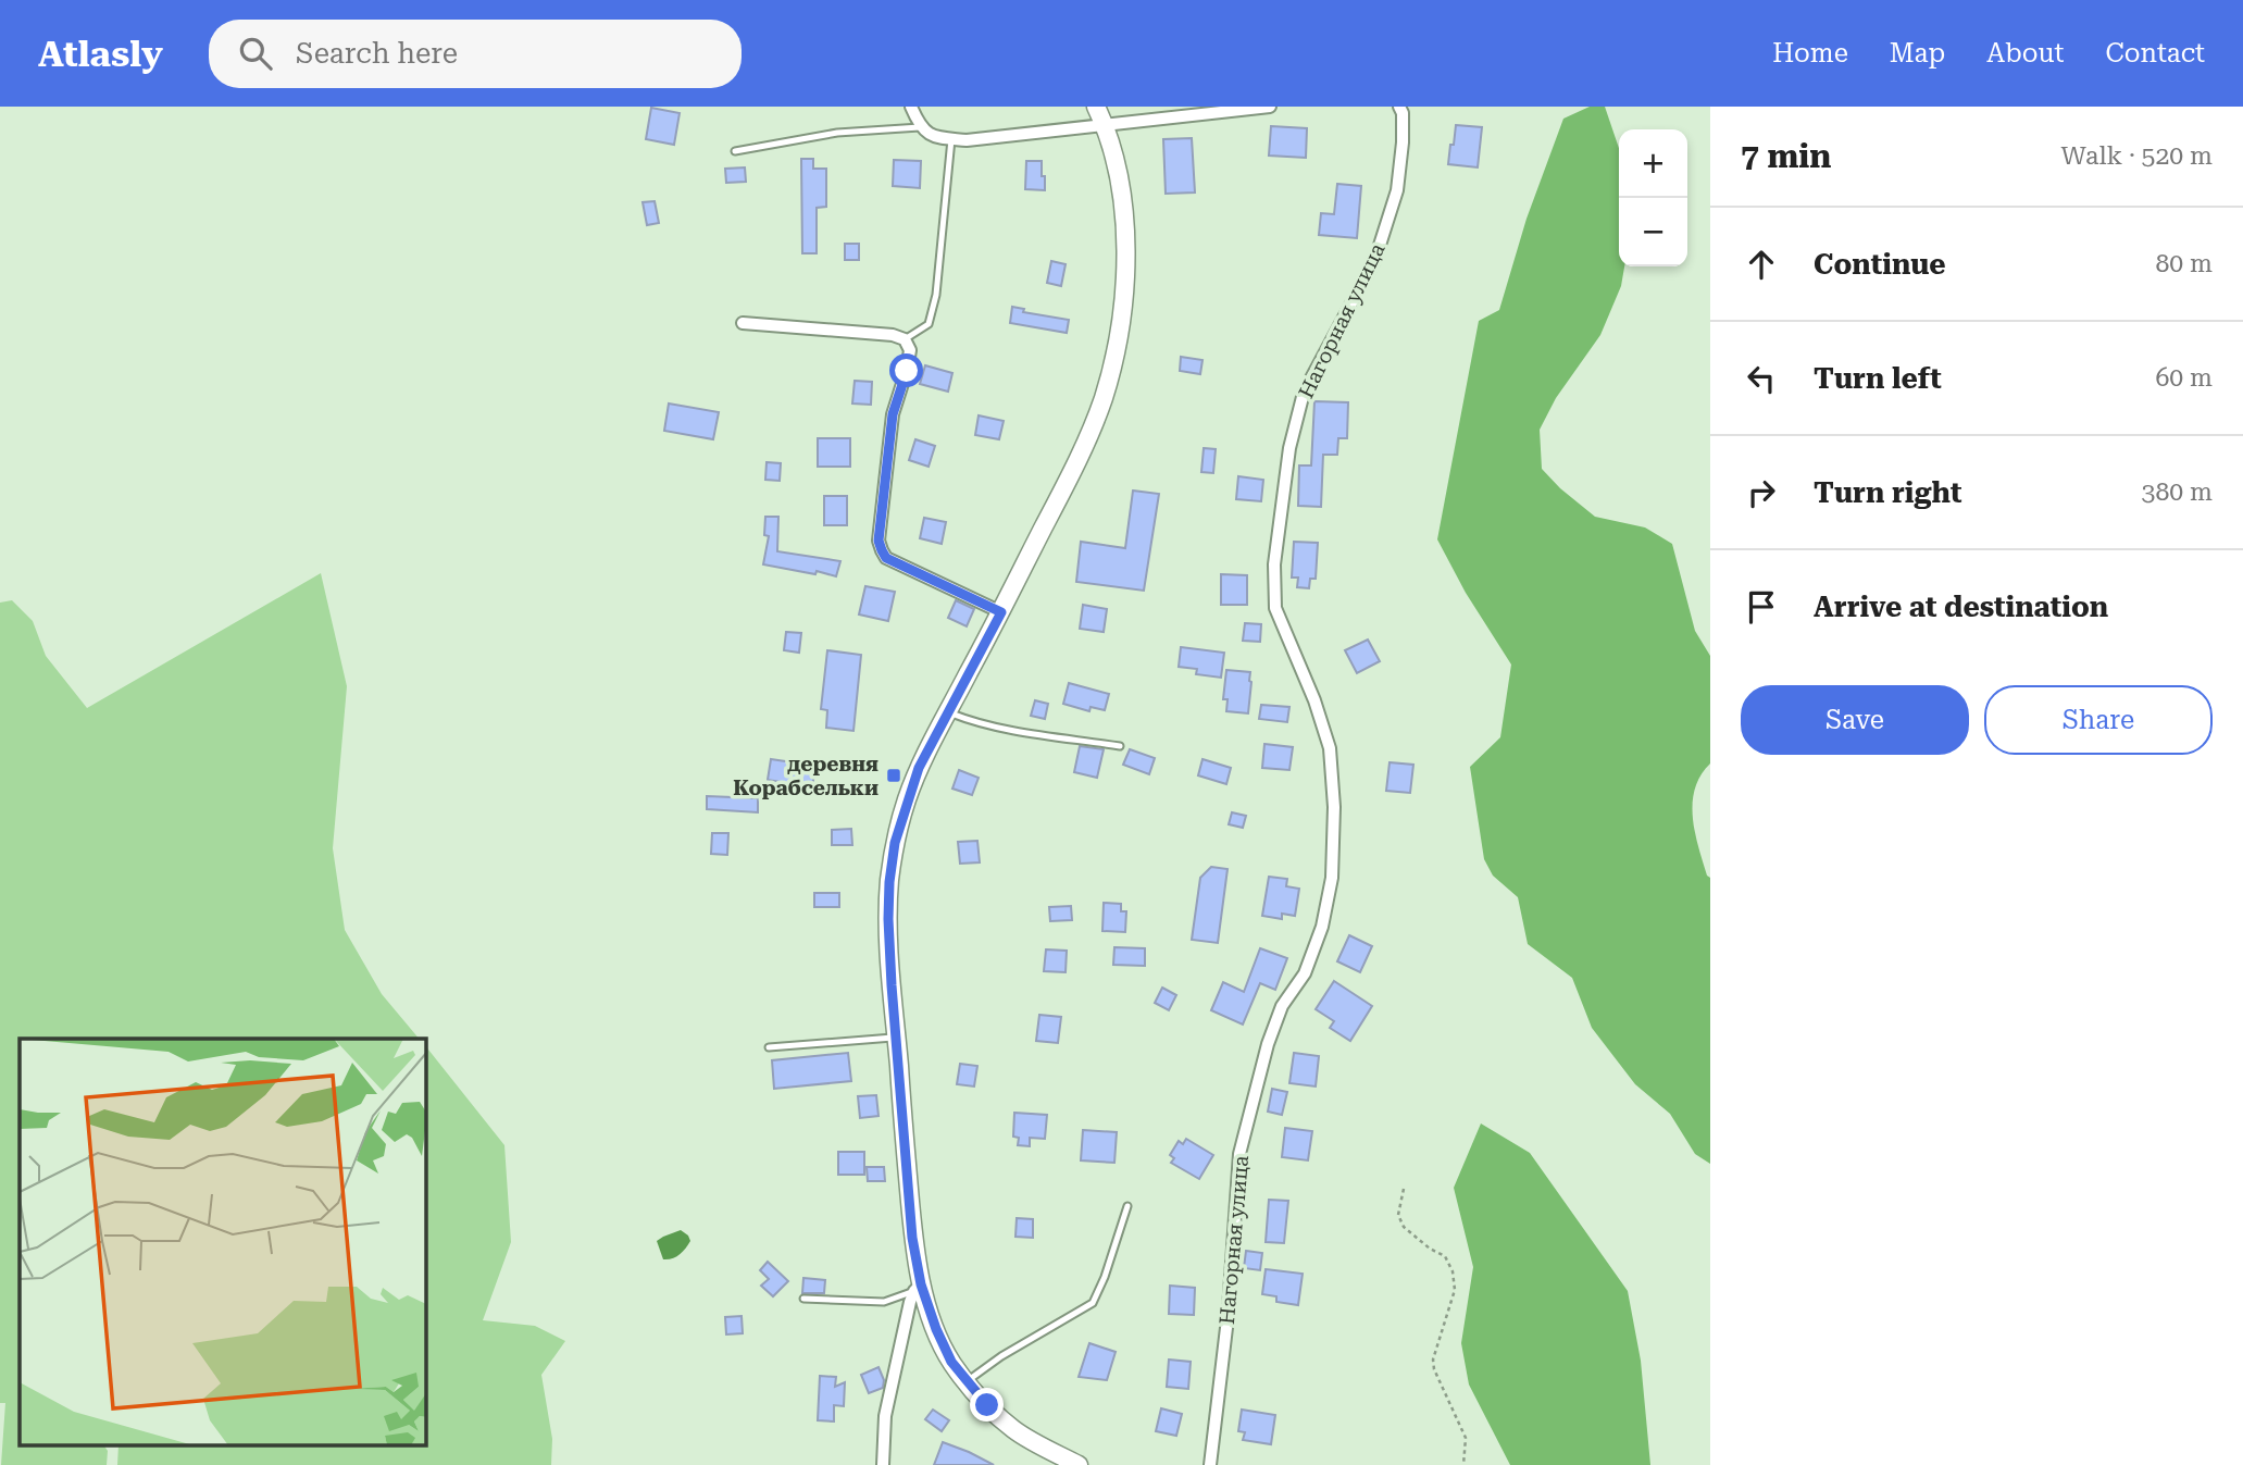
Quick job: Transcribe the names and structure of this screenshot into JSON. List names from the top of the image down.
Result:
{
  "streets": {
    "street": ["Нагорная улица"]
  },
  "places": {
    "transit": ["деревня Корабсельки"]
  },
  "page": {
    "header": "Atlasly",
    "search": "Search here",
    "nav": [
      "Home",
      "Map",
      "About",
      "Contact"
    ],
    "heading": ["7 min", "Walk · 520 m"],
    "map_buttons": ["+", "−"],
    "list": [
      ["Continue", "80 m"],
      ["Turn left", "60 m"],
      ["Turn right", "380 m"],
      "Arrive at destination"
    ],
    "buttons": ["Save", "Share"]
  }
}
